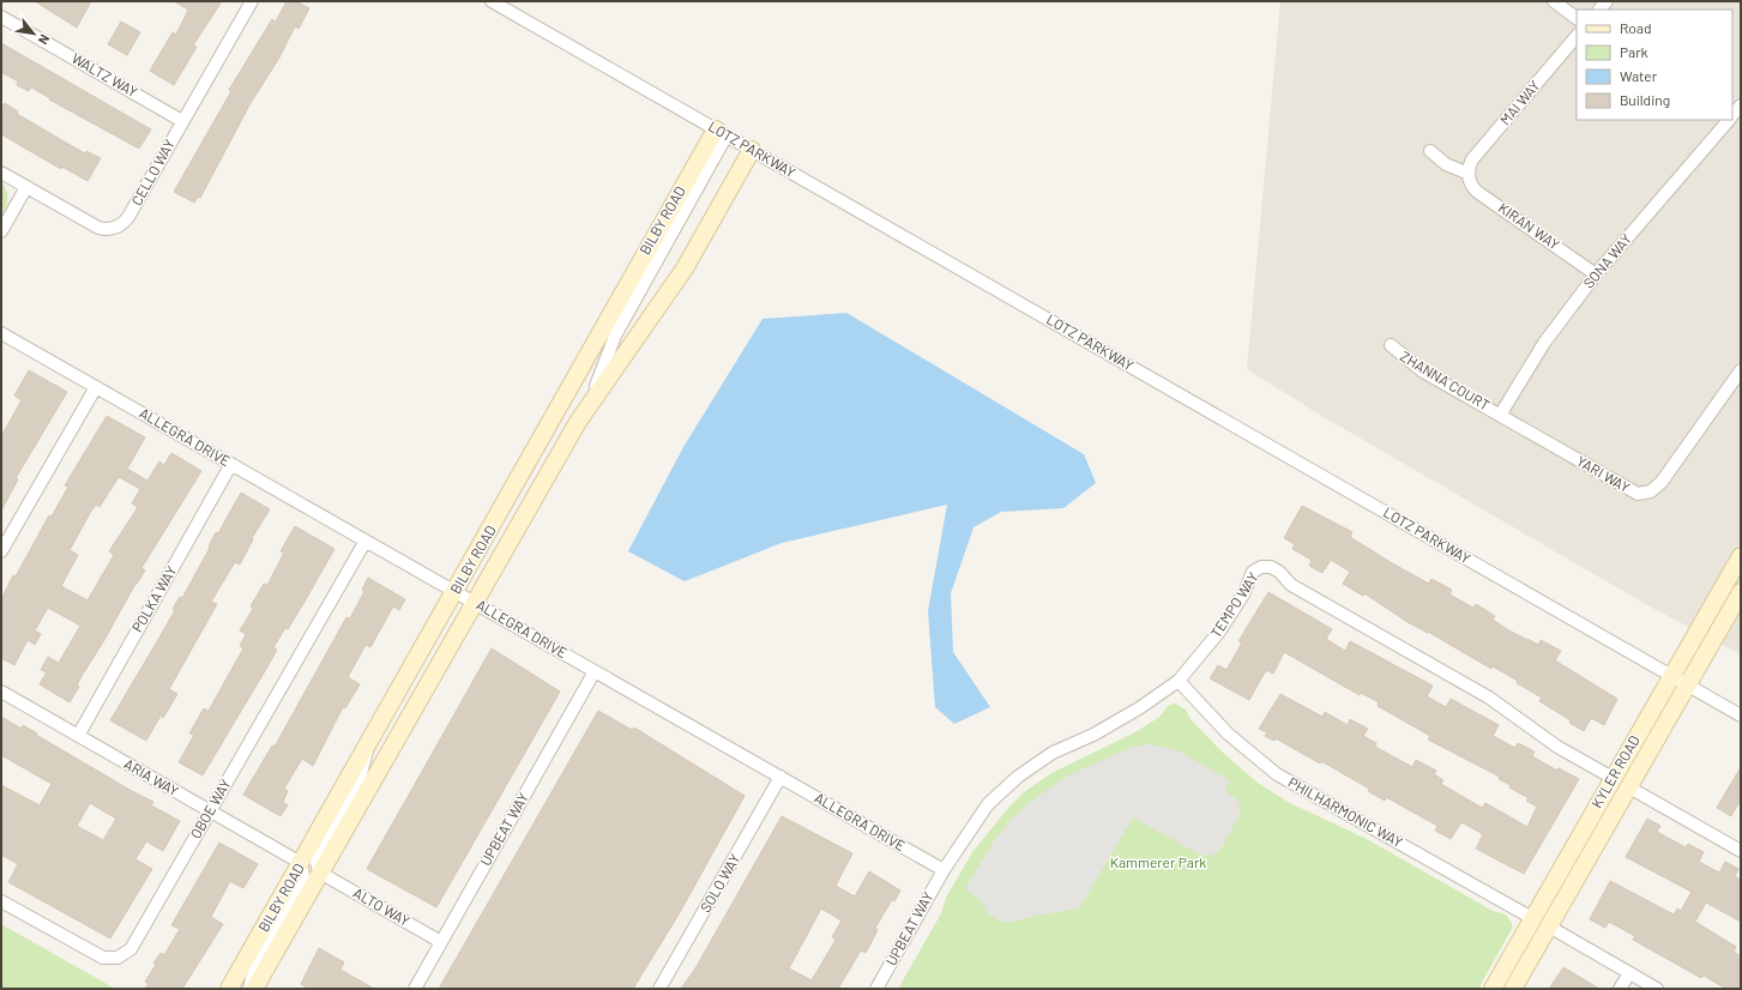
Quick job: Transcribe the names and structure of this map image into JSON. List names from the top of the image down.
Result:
{
  "streets": {
    "street": [
      "WALTZ WAY",
      "MAI WAY",
      "LOTZ PARKWAY",
      "CELLO WAY",
      "BILBY ROAD",
      "KIRAN WAY",
      "SONA WAY",
      "ZHANNA COURT",
      "ALLEGRA DRIVE",
      "YARI WAY",
      "POLKA WAY",
      "TEMPO WAY",
      "KYLER ROAD",
      "ARIA WAY",
      "OBOE WAY",
      "PHILHARMONIC WAY",
      "UPBEAT WAY",
      "SOLO WAY",
      "ALTO WAY"
    ]
  },
  "crossings": [
    ["WALTZ WAY", "CELLO WAY"],
    ["MAI WAY", "KIRAN WAY"],
    ["LOTZ PARKWAY", "BILBY ROAD"],
    ["LOTZ PARKWAY", "KYLER ROAD"],
    ["BILBY ROAD", "ALLEGRA DRIVE"],
    ["BILBY ROAD", "ARIA WAY"],
    ["BILBY ROAD", "ALTO WAY"],
    ["KIRAN WAY", "SONA WAY"],
    ["SONA WAY", "ZHANNA COURT"],
    ["SONA WAY", "YARI WAY"],
    ["ZHANNA COURT", "YARI WAY"],
    ["ALLEGRA DRIVE", "POLKA WAY"],
    ["ALLEGRA DRIVE", "TEMPO WAY"],
    ["ALLEGRA DRIVE", "OBOE WAY"],
    ["ALLEGRA DRIVE", "UPBEAT WAY"],
    ["ALLEGRA DRIVE", "SOLO WAY"],
    ["POLKA WAY", "ARIA WAY"],
    ["TEMPO WAY", "KYLER ROAD"],
    ["TEMPO WAY", "PHILHARMONIC WAY"],
    ["TEMPO WAY", "UPBEAT WAY"],
    ["KYLER ROAD", "PHILHARMONIC WAY"],
    ["ARIA WAY", "OBOE WAY"],
    ["UPBEAT WAY", "ALTO WAY"]
  ],
  "parks": ["Kammerer Park"],
  "legend": [
    "Road",
    "Park",
    "Water",
    "Building"
  ],
  "north": "bottom right"
}
